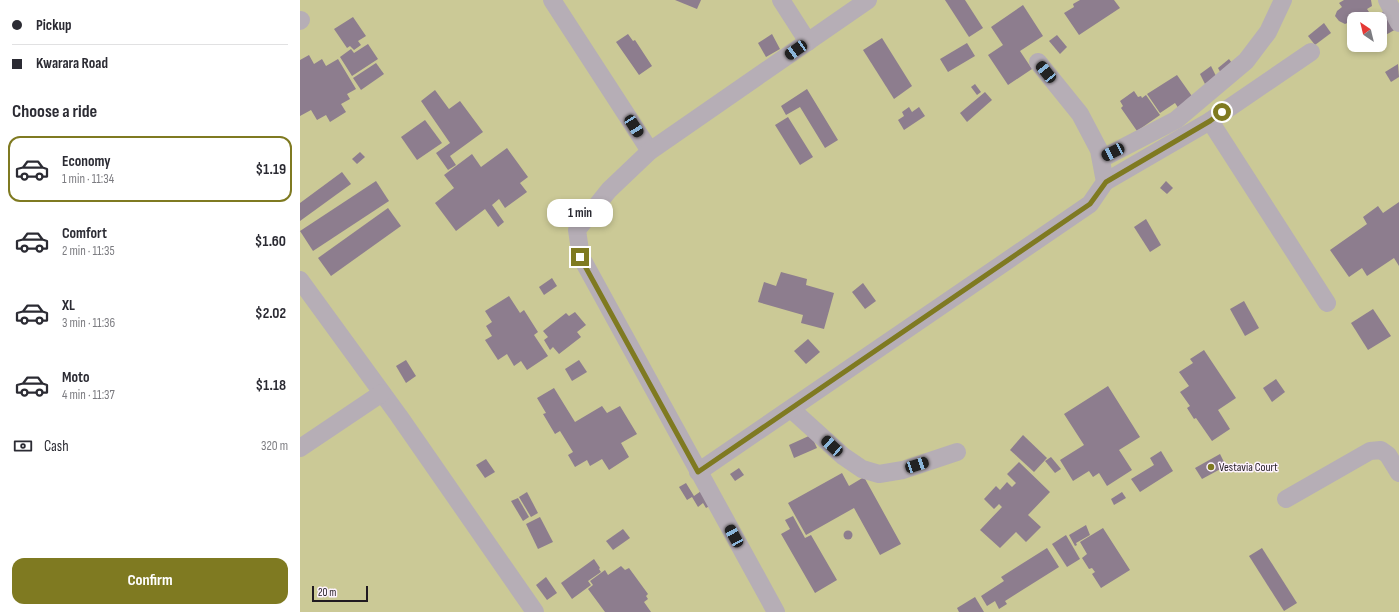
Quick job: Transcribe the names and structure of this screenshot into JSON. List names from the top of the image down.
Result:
{
  "places": ["Vestavia Court"],
  "scale_bar": "20 m",
  "north": "top left",
  "page": {
    "banner": ["Pickup", "Kwarara Road"],
    "heading": "Choose a ride",
    "list": [
      {
        "name": "Economy",
        "note": "1 min · 11:34",
        "value": "$1.19"
      },
      {
        "name": "Comfort",
        "note": "2 min · 11:35",
        "value": "$1.60"
      },
      {
        "name": "XL",
        "note": "3 min · 11:36",
        "value": "$2.02"
      },
      {
        "name": "Moto",
        "note": "4 min · 11:37",
        "value": "$1.18"
      }
    ],
    "bubble": "1 min",
    "pay": ["Cash", "320 m"],
    "buttons": "Confirm",
    "scale": "20 m"
  }
}
